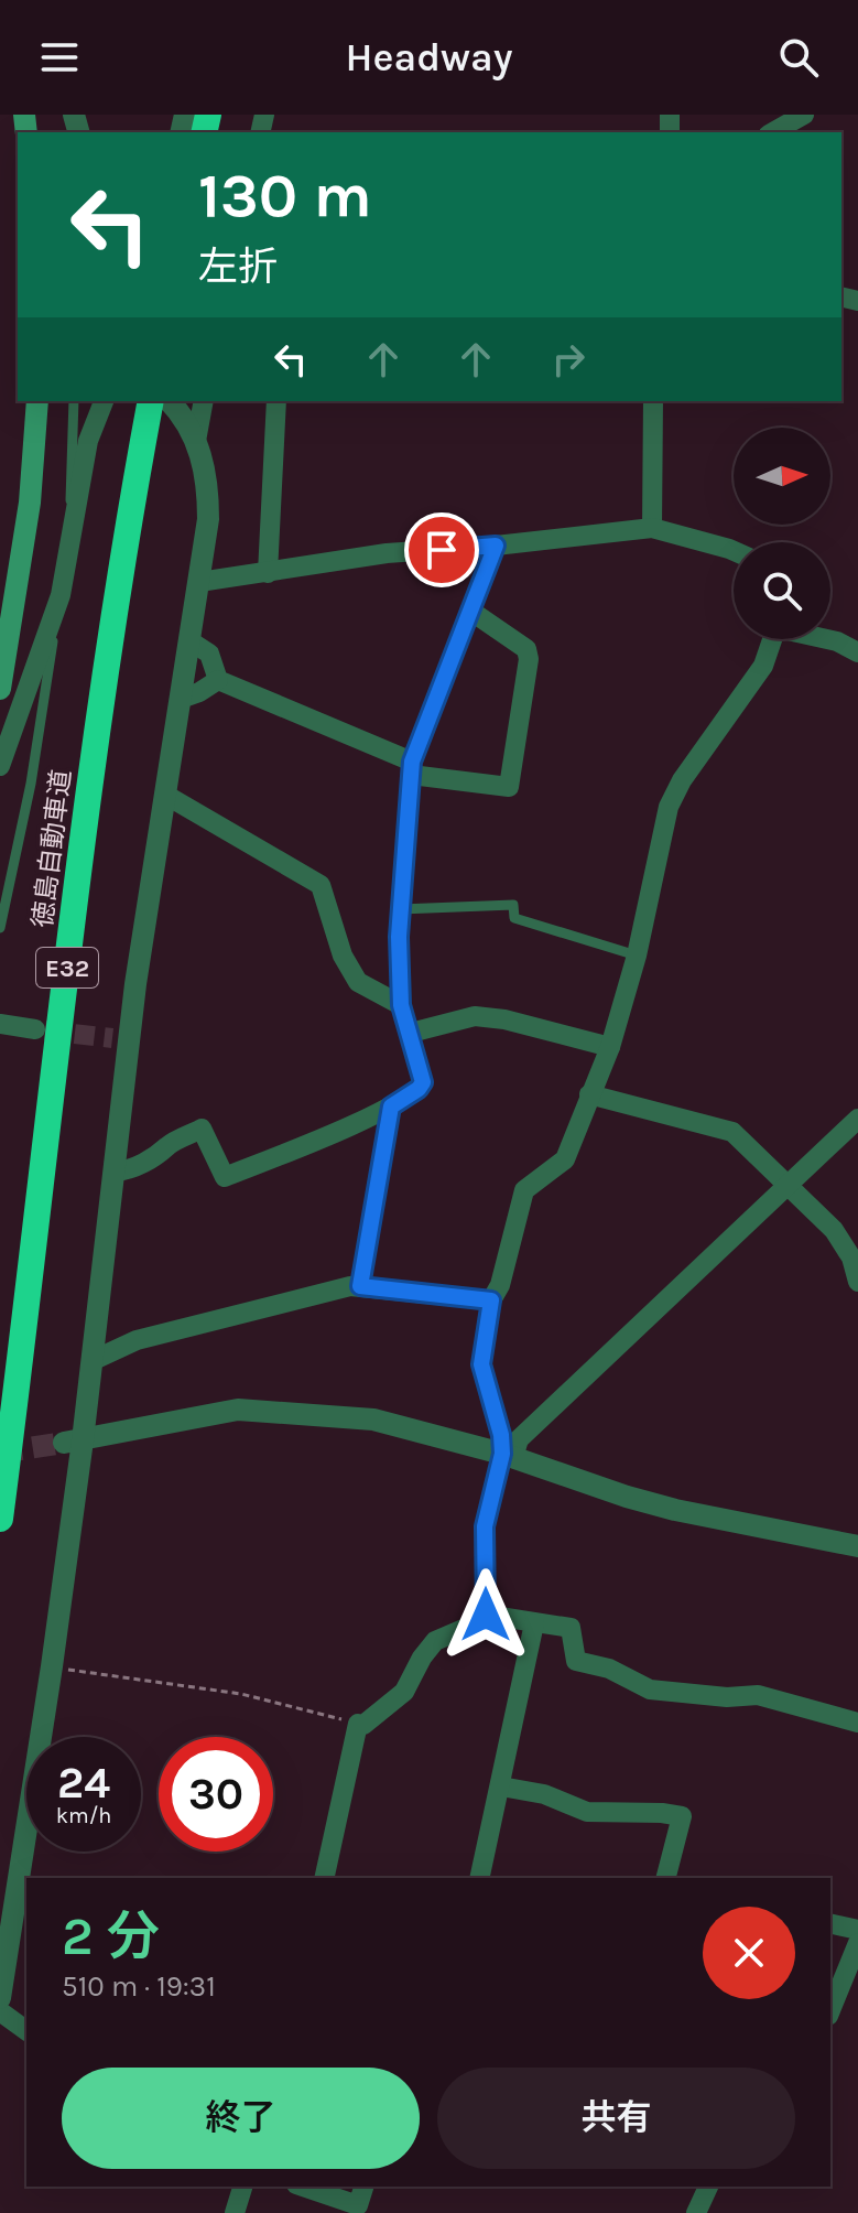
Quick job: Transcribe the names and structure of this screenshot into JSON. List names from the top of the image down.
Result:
{
  "streets": {
    "highway": ["徳島自動車道", "E32"]
  },
  "north": "right",
  "page": {
    "header": "Headway",
    "turn": ["130 m", "左折"],
    "speed": "24 km/h",
    "limit": "30",
    "heading": ["2 分", "510 m · 19:31"],
    "buttons": ["終了", "共有"]
  }
}
